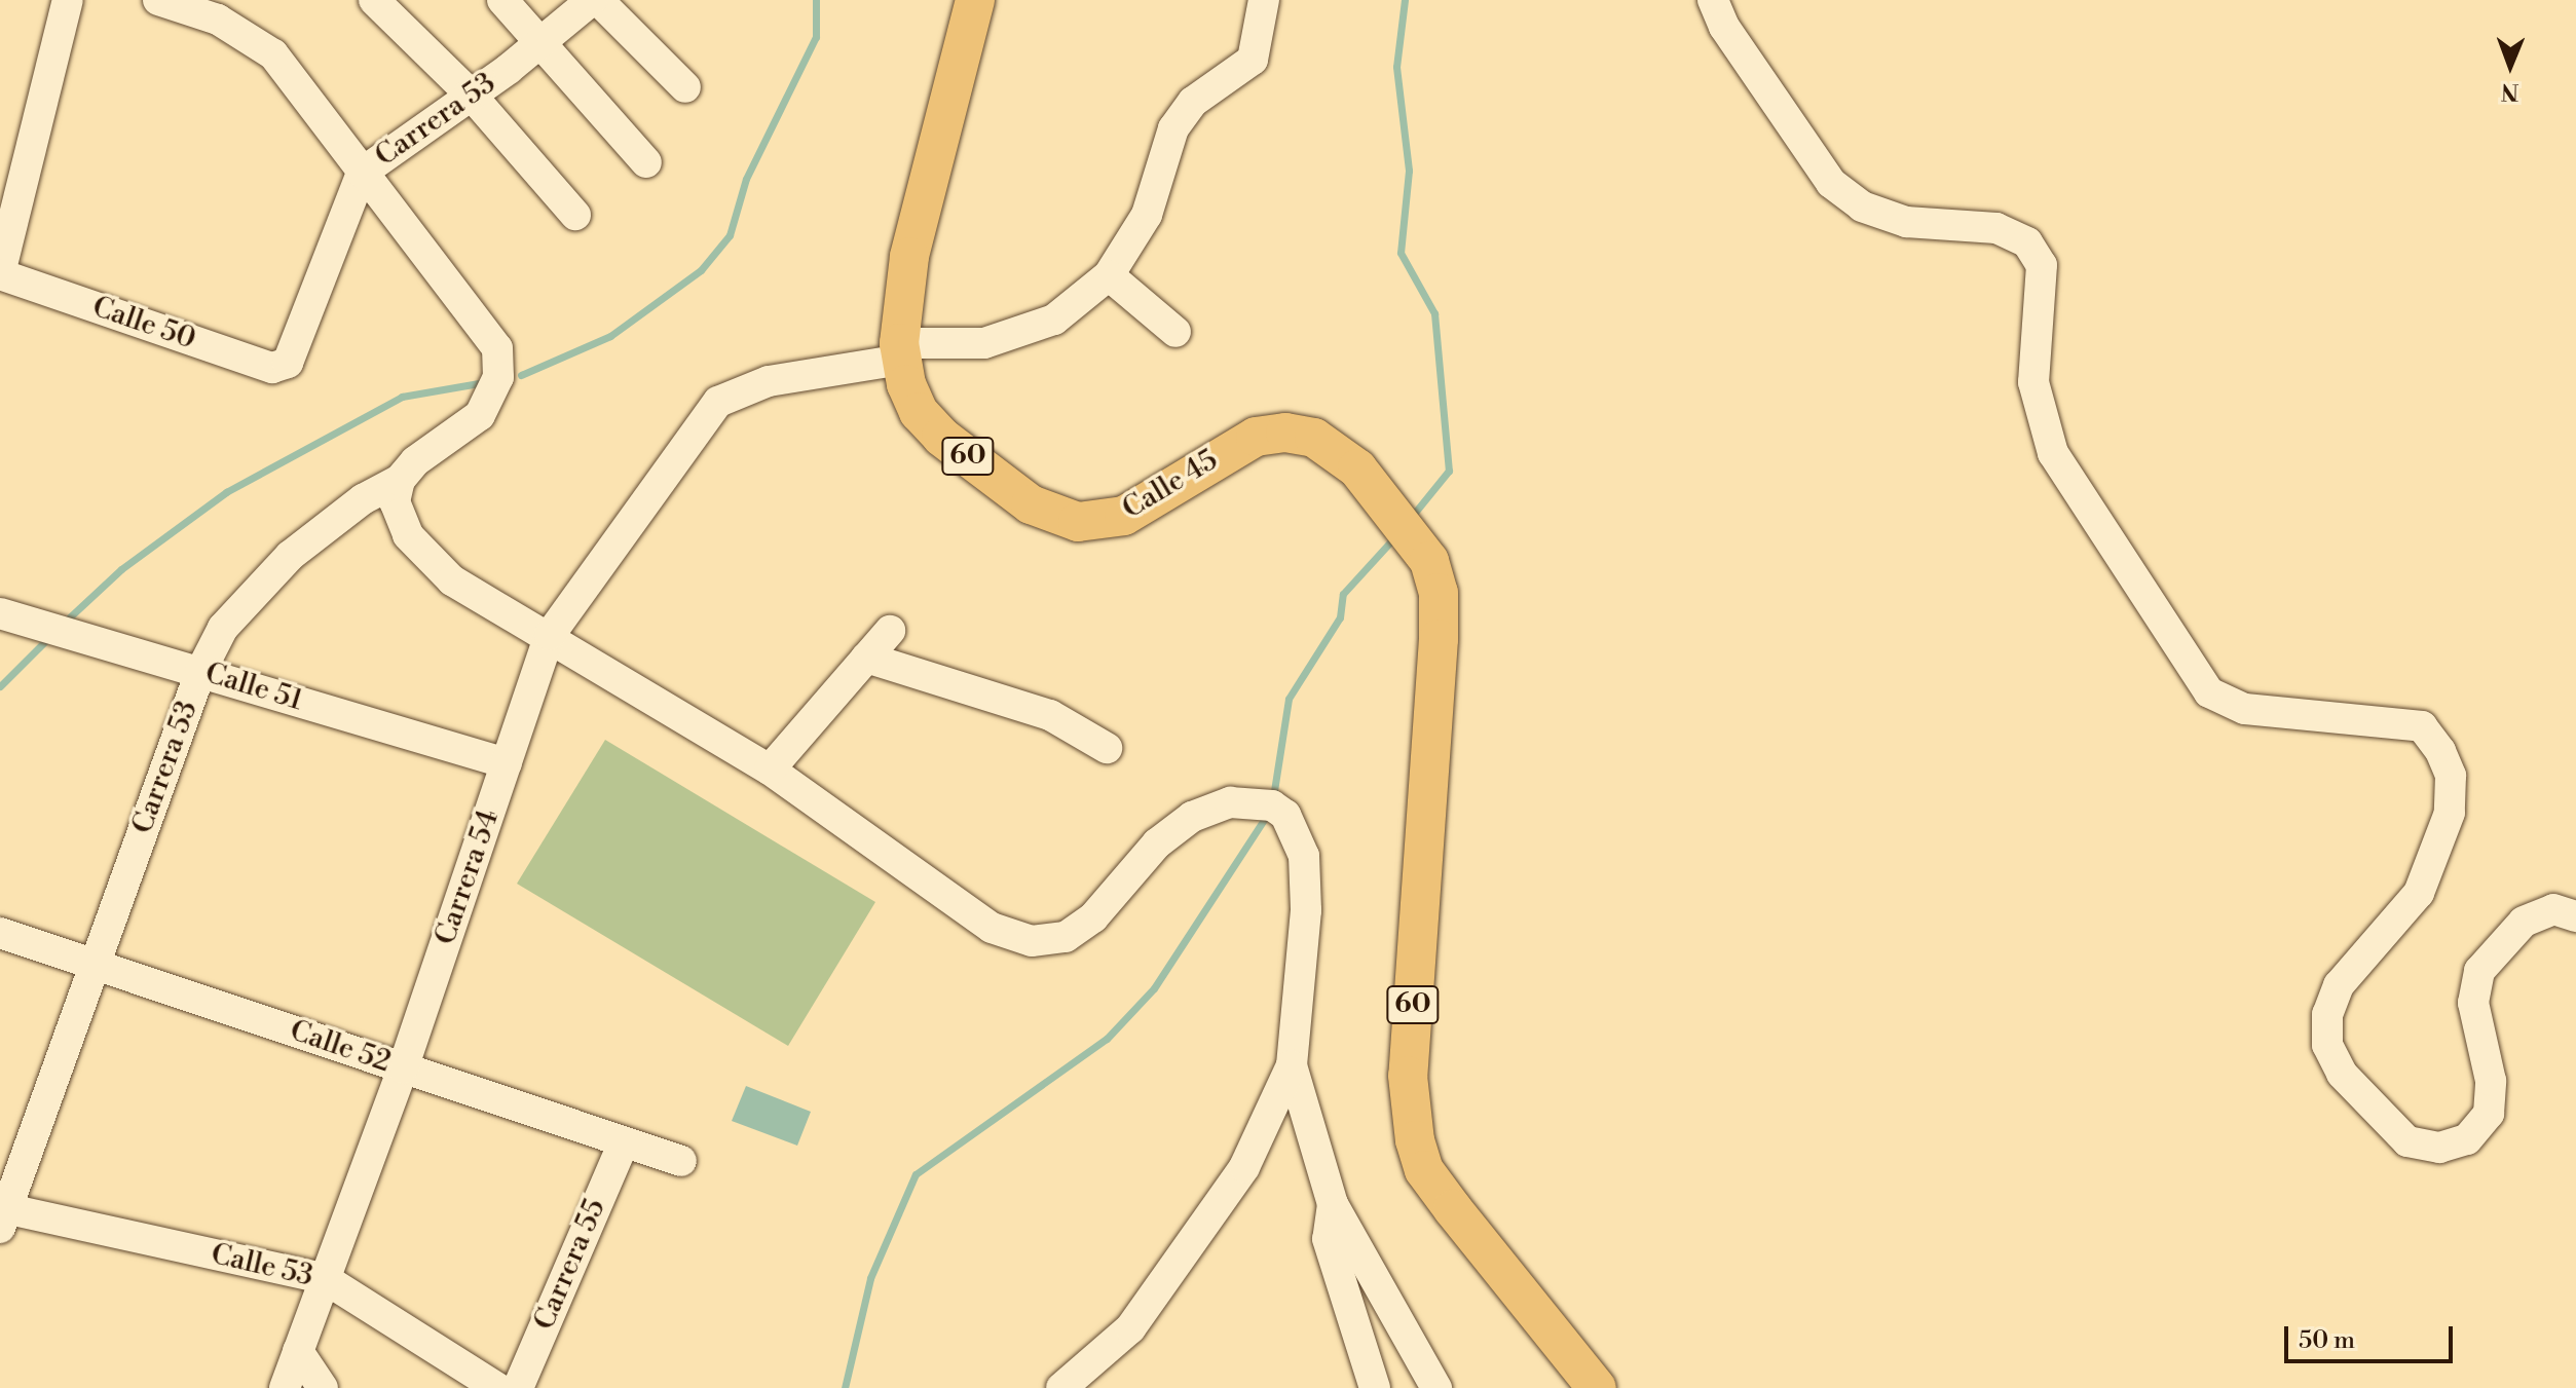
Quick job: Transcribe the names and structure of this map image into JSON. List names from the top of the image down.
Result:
{
  "streets": {
    "main road": ["60", "Calle 45"],
    "street": [
      "Carrera 53",
      "Calle 50",
      "Calle 51",
      "Carrera 54",
      "Calle 52",
      "Carrera 55",
      "Calle 53"
    ]
  },
  "crossings": [
    ["Carrera 53", "Calle 50"],
    ["Carrera 53", "Calle 51"],
    ["Carrera 53", "Calle 52"],
    ["Carrera 53", "Calle 53"],
    ["Calle 45", "Carrera 54"],
    ["Calle 51", "Carrera 54"],
    ["Carrera 54", "Calle 52"],
    ["Carrera 54", "Calle 53"],
    ["Calle 52", "Carrera 55"]
  ],
  "scale_bar": "50 m",
  "north": "bottom"
}
